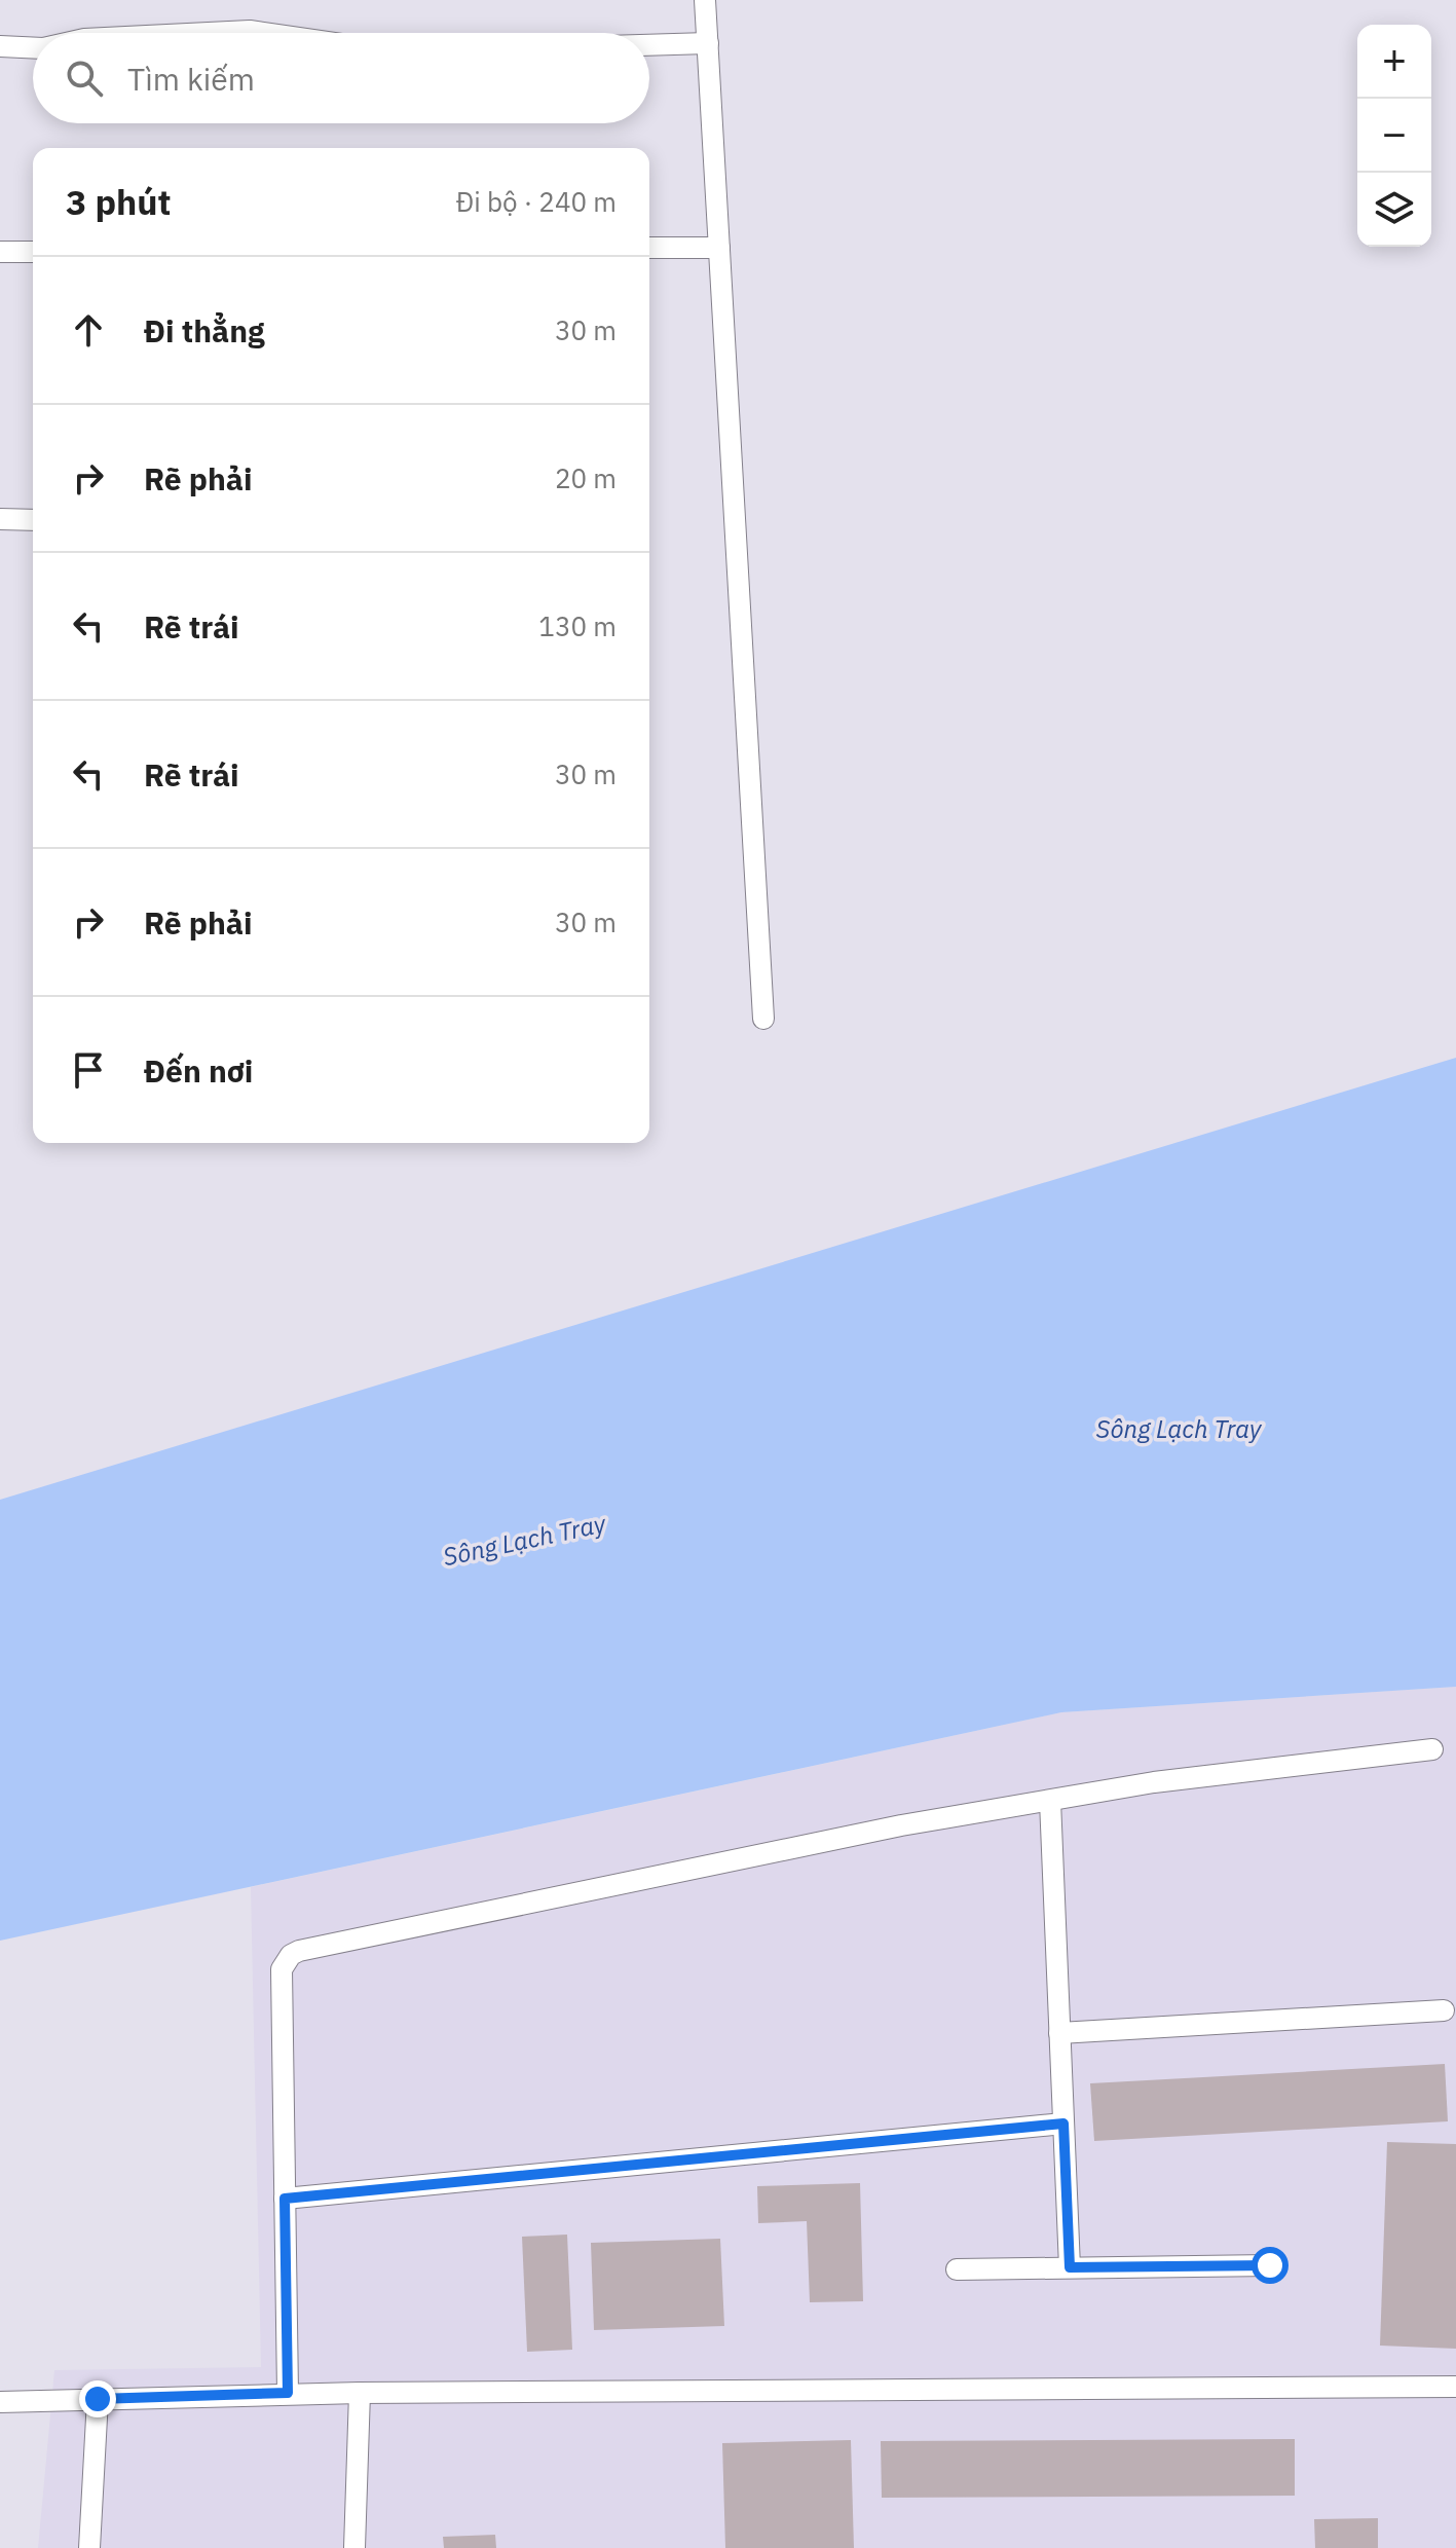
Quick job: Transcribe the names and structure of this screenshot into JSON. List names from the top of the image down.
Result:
{
  "water": ["Sông Lạch Tray"],
  "page": {
    "map_buttons": ["+", "−"],
    "search": "Tìm kiếm",
    "heading": ["3 phút", "Đi bộ · 240 m"],
    "list": [
      ["Đi thẳng", "30 m"],
      ["Rẽ phải", "20 m"],
      ["Rẽ trái", "130 m"],
      ["Rẽ trái", "30 m"],
      ["Rẽ phải", "30 m"],
      "Đến nơi"
    ]
  }
}
